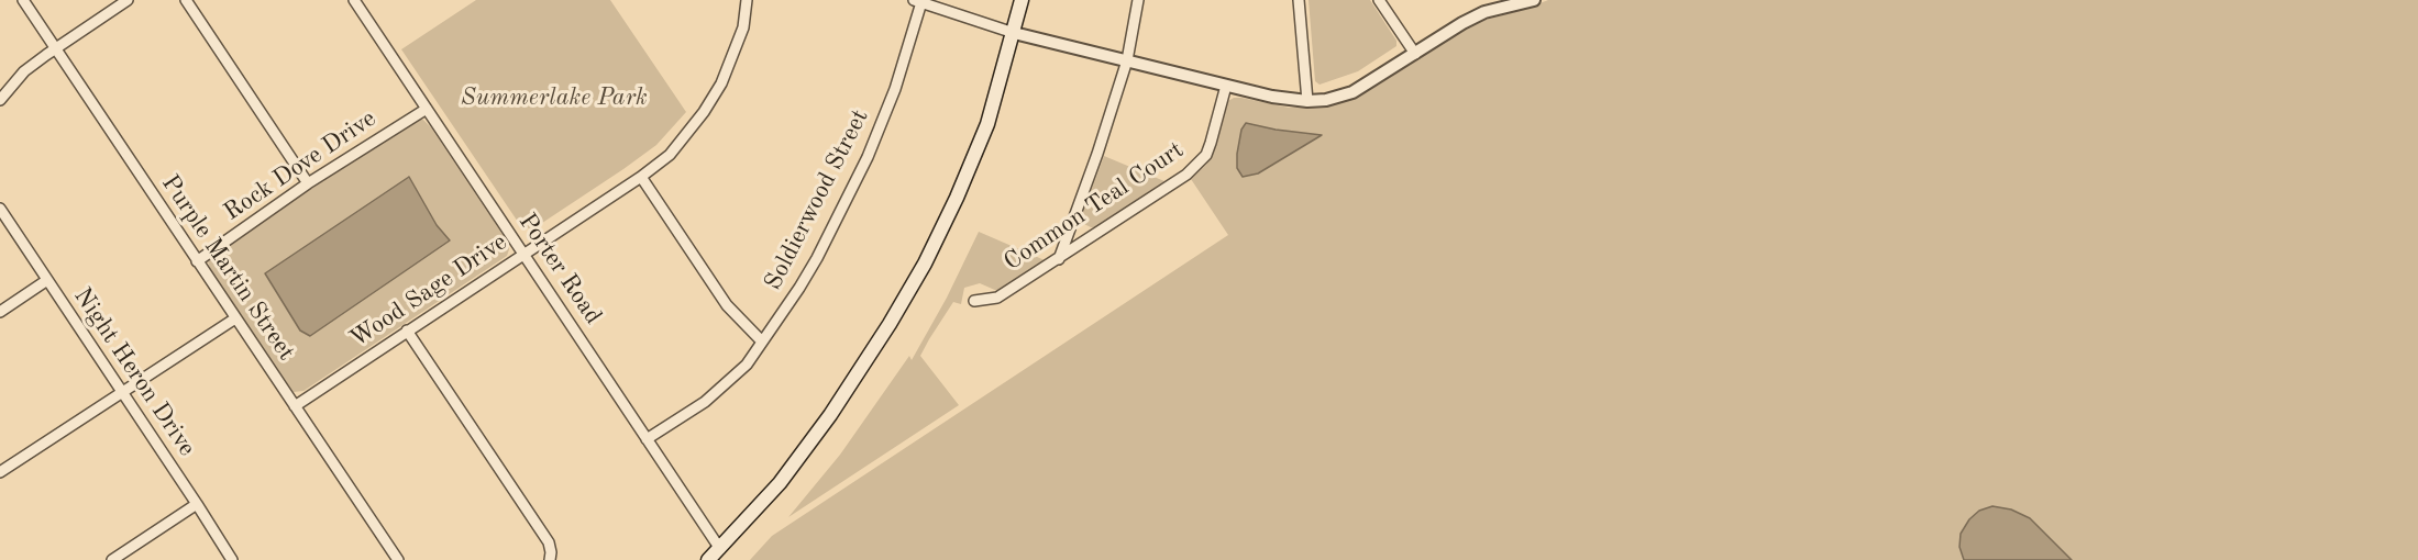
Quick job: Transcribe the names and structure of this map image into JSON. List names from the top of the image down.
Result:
{
  "streets": {
    "street": [
      "Rock Dove Drive",
      "Soldierwood Street",
      "Common Teal Court",
      "Purple Martin Street",
      "Porter Road",
      "Wood Sage Drive",
      "Night Heron Drive"
    ]
  },
  "crossings": [
    ["Rock Dove Drive", "Purple Martin Street"],
    ["Rock Dove Drive", "Porter Road"],
    ["Soldierwood Street", "Porter Road"],
    ["Purple Martin Street", "Wood Sage Drive"],
    ["Porter Road", "Wood Sage Drive"]
  ],
  "parks": ["Summerlake Park"]
}
